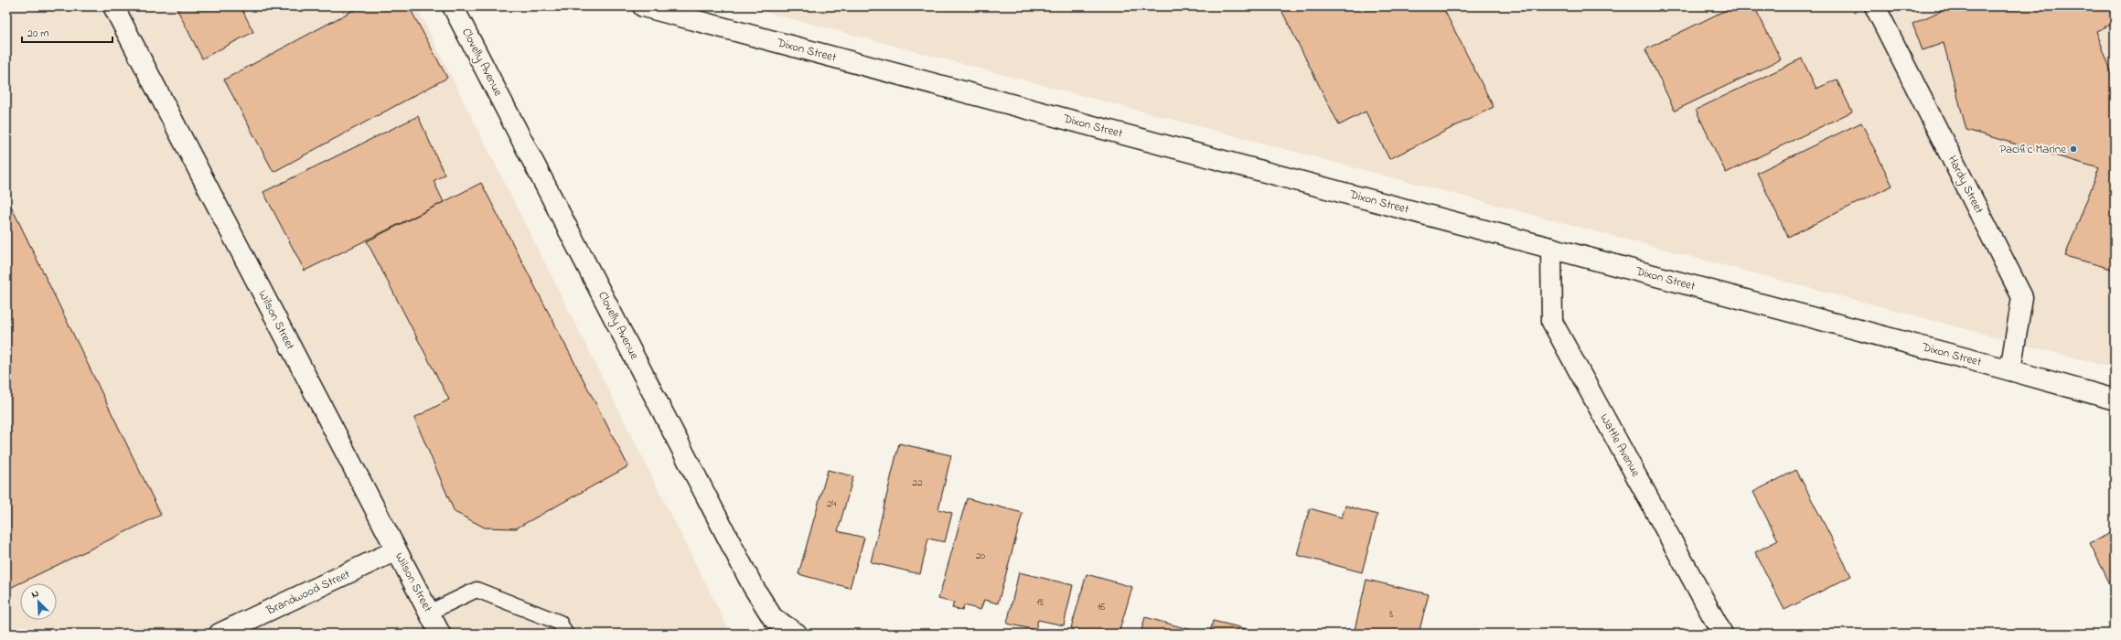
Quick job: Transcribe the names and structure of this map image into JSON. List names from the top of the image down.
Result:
{
  "streets": {
    "street": [
      "Dixon Street",
      "Clovelly Avenue",
      "Hardy Street",
      "Wilson Street",
      "Wattle Avenue",
      "Brandwood Street"
    ]
  },
  "crossings": [
    ["Dixon Street", "Hardy Street"],
    ["Dixon Street", "Wattle Avenue"],
    ["Wilson Street", "Brandwood Street"]
  ],
  "places": ["Pacific Marine"],
  "house_numbers": [
    "22",
    "24",
    "20",
    "18",
    "16",
    "8"
  ],
  "scale_bar": "20 m",
  "north": "top left"
}
